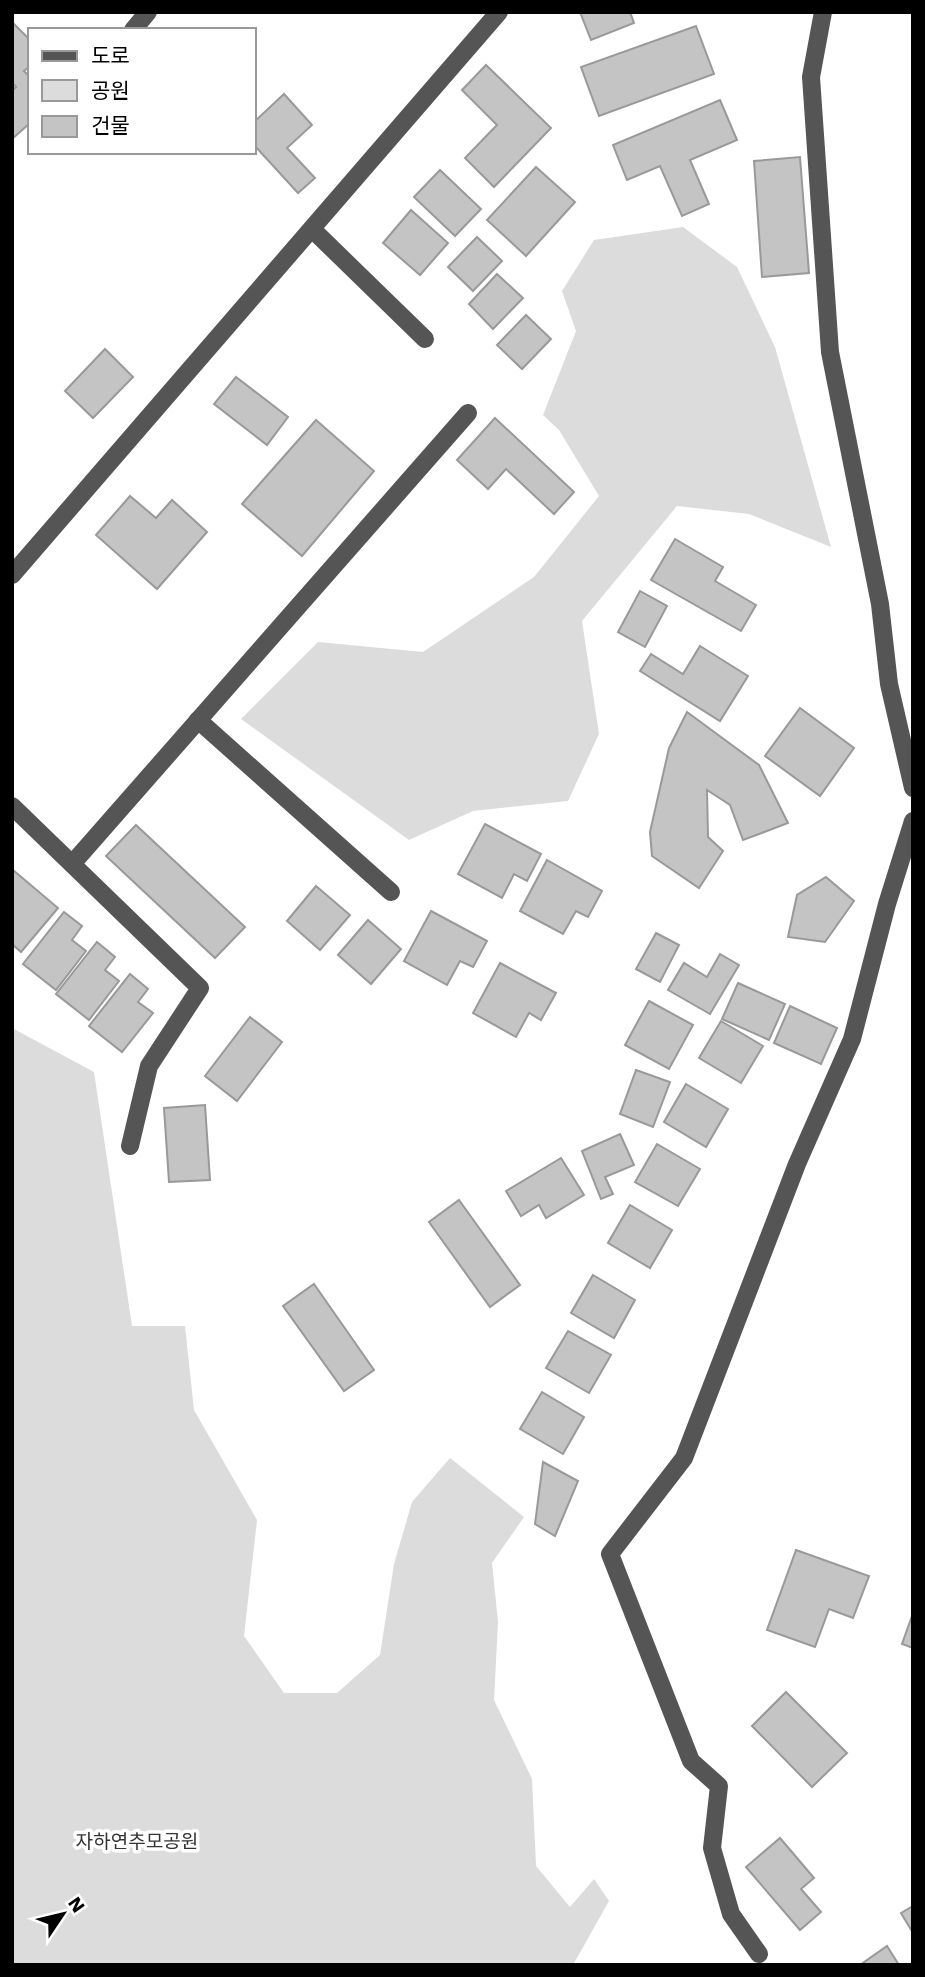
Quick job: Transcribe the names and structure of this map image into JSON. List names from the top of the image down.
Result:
{
  "parks": ["자하연추모공원"],
  "legend": ["도로", "공원", "건물"],
  "north": "top right"
}
